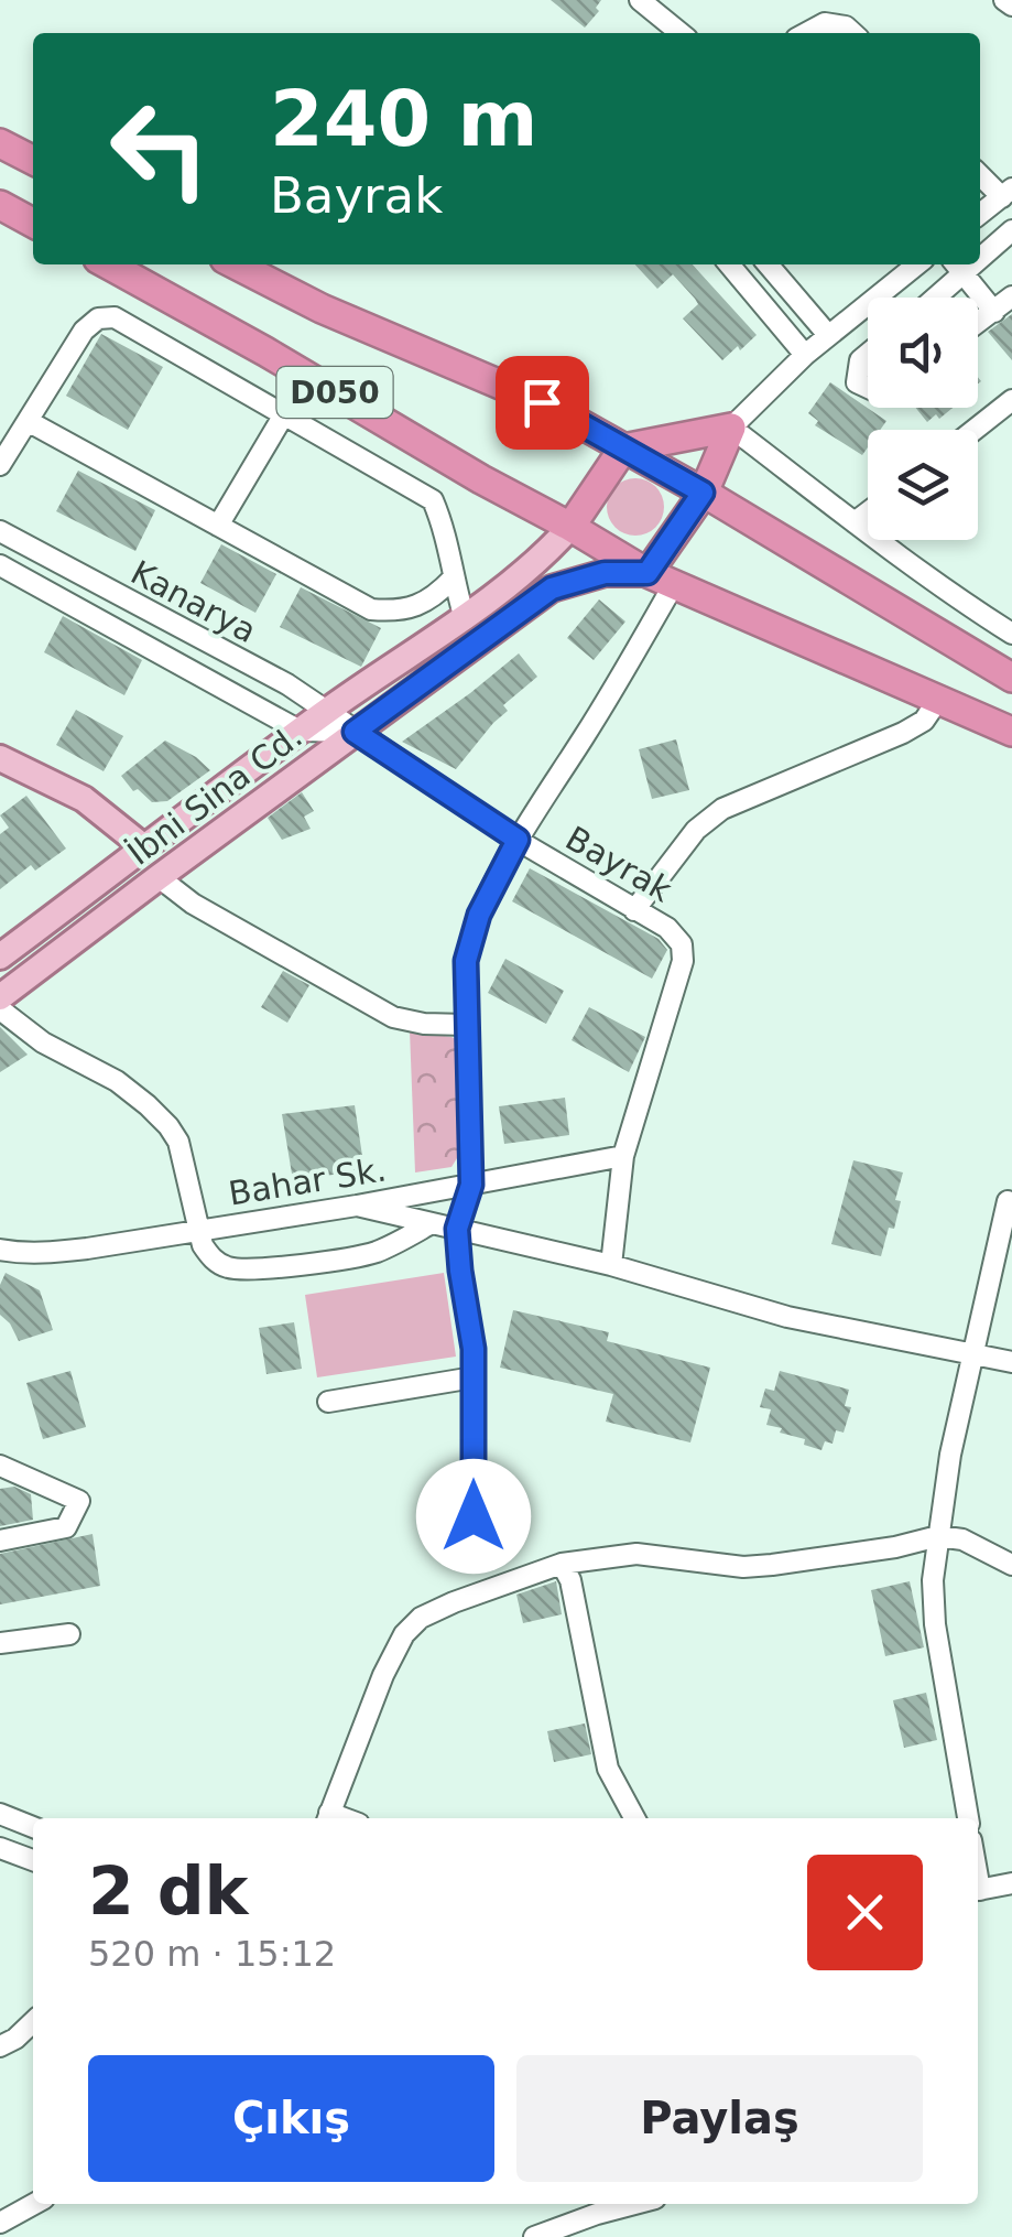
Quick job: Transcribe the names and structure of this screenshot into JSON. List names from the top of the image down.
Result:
{
  "streets": {
    "highway": ["D050"],
    "main road": ["İbni Sina Cd."],
    "street": ["Kanarya", "Bayrak", "Bahar Sk."]
  },
  "crossings": [
    ["D050", "İbni Sina Cd."],
    ["Kanarya", "İbni Sina Cd."],
    ["Kanarya", "Bayrak"],
    ["İbni Sina Cd.", "Bayrak"],
    ["Bayrak", "Bahar Sk."]
  ],
  "page": {
    "turn": ["240 m", "Bayrak"],
    "heading": ["2 dk", "520 m · 15:12"],
    "buttons": ["Çıkış", "Paylaş"]
  }
}
